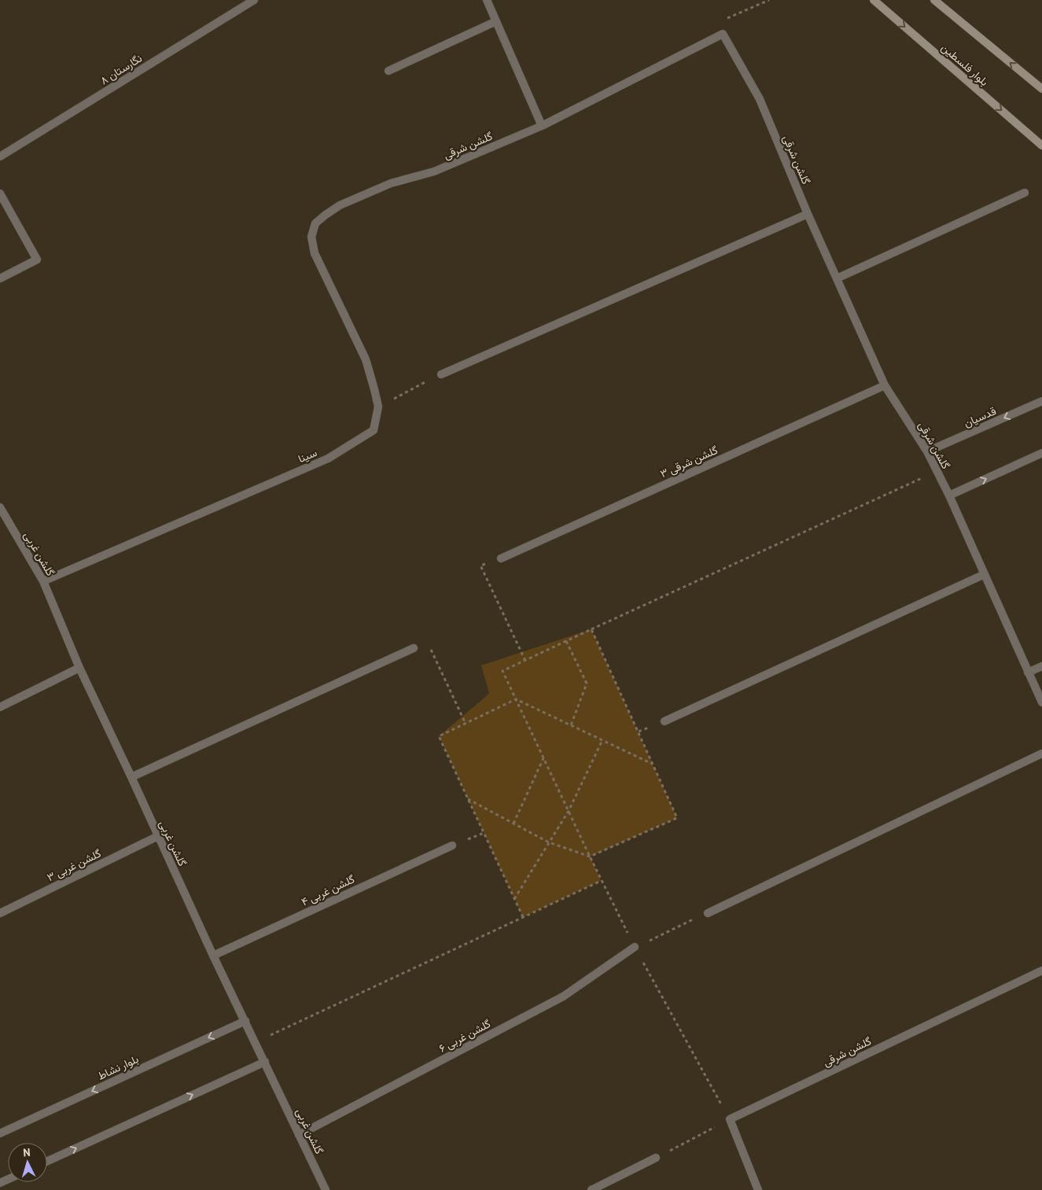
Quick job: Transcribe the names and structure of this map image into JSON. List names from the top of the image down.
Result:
{
  "streets": {
    "main road": ["بلوار فلسطین"],
    "street": [
      "نگارستان ۸",
      "گلشن شرقی",
      "قدسیان",
      "سینا",
      "گلشن شرقی ۳",
      "گلشن غربی",
      "گلشن غربی ۳",
      "گلشن غربی ۴",
      "گلشن غربی ۶",
      "بلوار نشاط"
    ]
  },
  "crossings": [
    ["گلشن شرقی", "قدسیان"],
    ["گلشن شرقی", "سینا"],
    ["گلشن شرقی", "گلشن شرقی ۳"],
    ["سینا", "گلشن غربی"],
    ["گلشن غربی", "گلشن غربی ۳"],
    ["گلشن غربی", "گلشن غربی ۴"],
    ["گلشن غربی", "گلشن غربی ۶"],
    ["گلشن غربی", "بلوار نشاط"]
  ],
  "north": "top"
}
